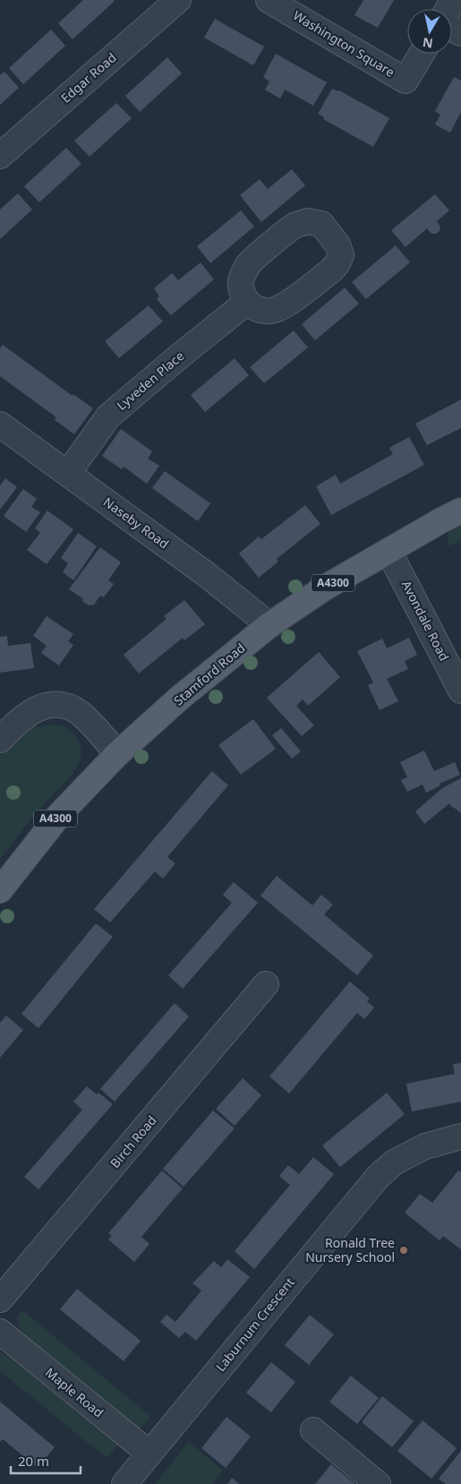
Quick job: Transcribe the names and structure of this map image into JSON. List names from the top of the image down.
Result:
{
  "streets": {
    "main road": ["A4300", "Stamford Road"],
    "street": [
      "Washington Square",
      "Edgar Road",
      "Lyveden Place",
      "Naseby Road",
      "Avondale Road",
      "Birch Road",
      "Laburnum Crescent",
      "Maple Road"
    ]
  },
  "crossings": [
    ["Lyveden Place", "Naseby Road"],
    ["Naseby Road", "Stamford Road"],
    ["Avondale Road", "Stamford Road"],
    ["Laburnum Crescent", "Maple Road"]
  ],
  "places": ["Ronald Tree Nursery School"],
  "scale_bar": "20 m",
  "north": "bottom"
}
